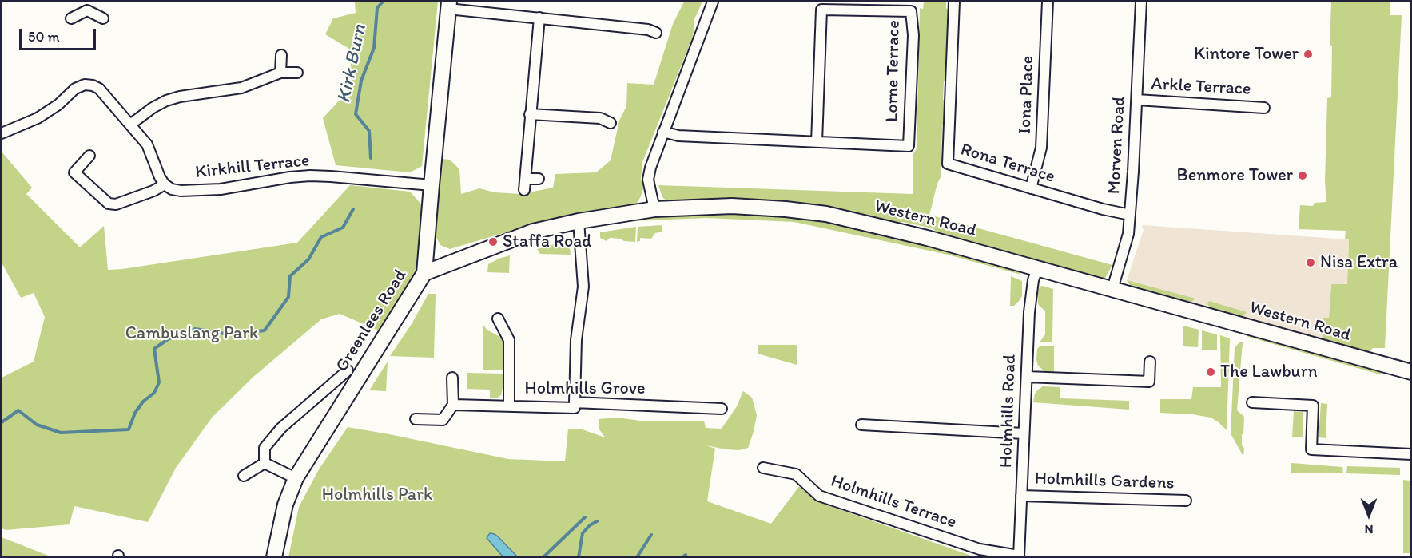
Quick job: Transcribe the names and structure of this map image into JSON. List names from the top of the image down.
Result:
{
  "streets": {
    "street": [
      "Lorne Terrace",
      "Arkle Terrace",
      "Iona Place",
      "Morven Road",
      "Rona Terrace",
      "Kirkhill Terrace",
      "Western Road",
      "Greenlees Road",
      "Holmhills Grove",
      "Holmhills Road",
      "Holmhills Gardens",
      "Holmhills Terrace"
    ]
  },
  "crossings": [
    ["Arkle Terrace", "Morven Road"],
    ["Iona Place", "Rona Terrace"],
    ["Morven Road", "Rona Terrace"],
    ["Morven Road", "Western Road"],
    ["Kirkhill Terrace", "Greenlees Road"],
    ["Western Road", "Greenlees Road"],
    ["Western Road", "Holmhills Road"],
    ["Holmhills Road", "Holmhills Gardens"],
    ["Holmhills Road", "Holmhills Terrace"]
  ],
  "water": ["Kirk Burn"],
  "parks": ["Cambuslang Park", "Holmhills Park"],
  "places": [
    "Kintore Tower",
    "Benmore Tower",
    "Staffa Road",
    "Nisa Extra",
    "The Lawburn"
  ],
  "scale_bar": "50 m",
  "north": "bottom"
}
